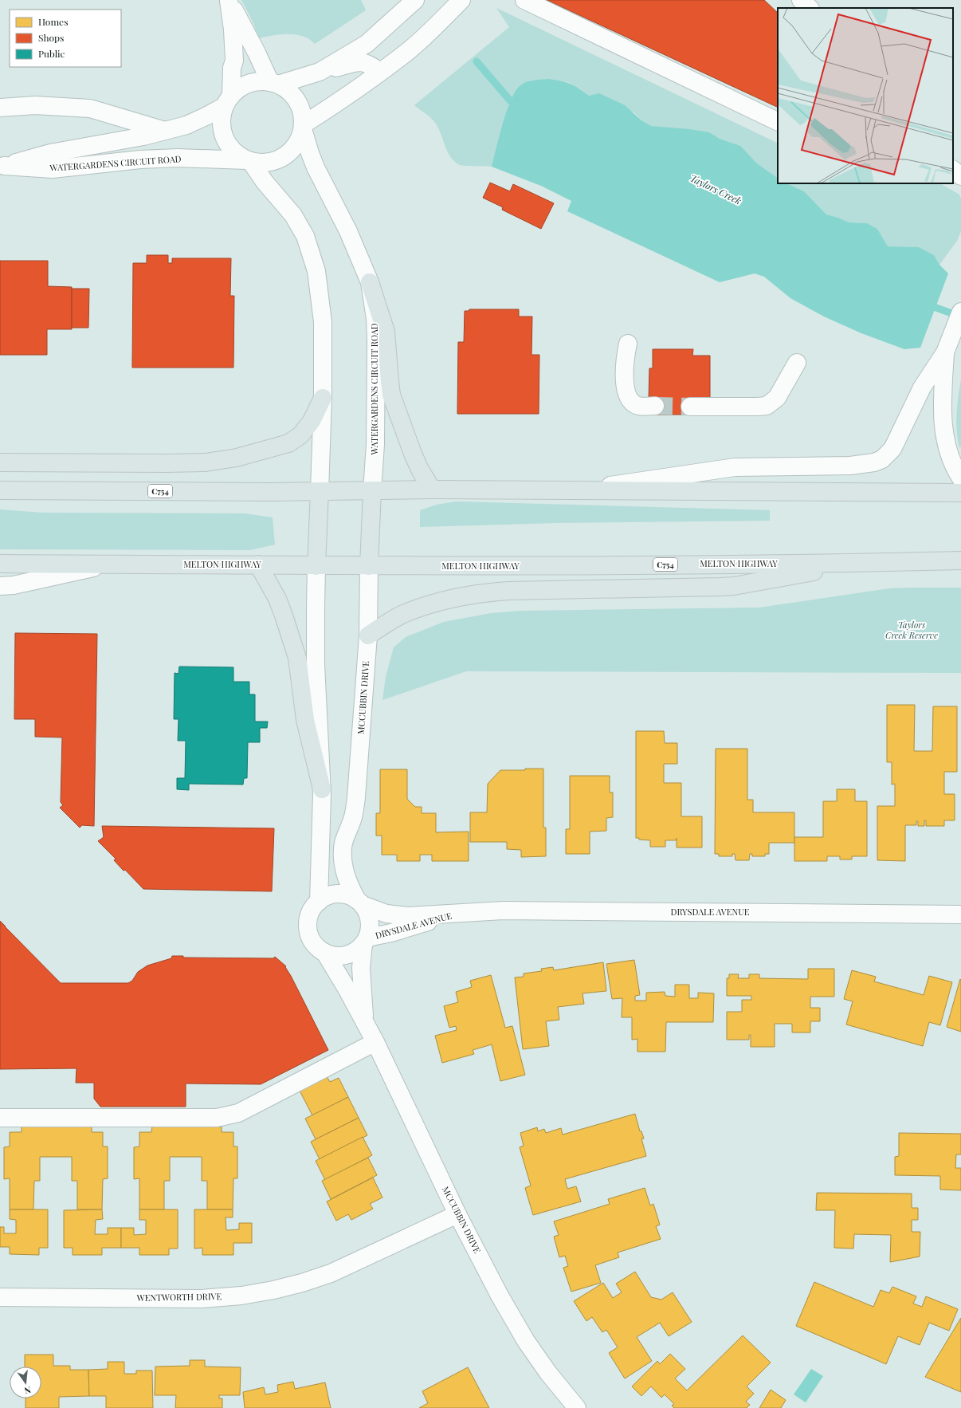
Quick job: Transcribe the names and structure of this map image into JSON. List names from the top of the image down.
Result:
{
  "streets": {
    "highway": ["C754", "MELTON HIGHWAY", "MCCUBBIN DRIVE"],
    "street": ["WATERGARDENS CIRCUIT ROAD", "DRYSDALE AVENUE", "WENTWORTH DRIVE"]
  },
  "crossings": [
    ["WATERGARDENS CIRCUIT ROAD", "C754"],
    ["WATERGARDENS CIRCUIT ROAD", "MCCUBBIN DRIVE"],
    ["C754", "MCCUBBIN DRIVE"],
    ["MELTON HIGHWAY", "MCCUBBIN DRIVE"],
    ["MCCUBBIN DRIVE", "DRYSDALE AVENUE"],
    ["MCCUBBIN DRIVE", "WENTWORTH DRIVE"]
  ],
  "water": ["Taylors Creek"],
  "parks": ["Taylors Creek Reserve"],
  "legend": ["Homes", "Shops", "Public"],
  "north": "bottom"
}
